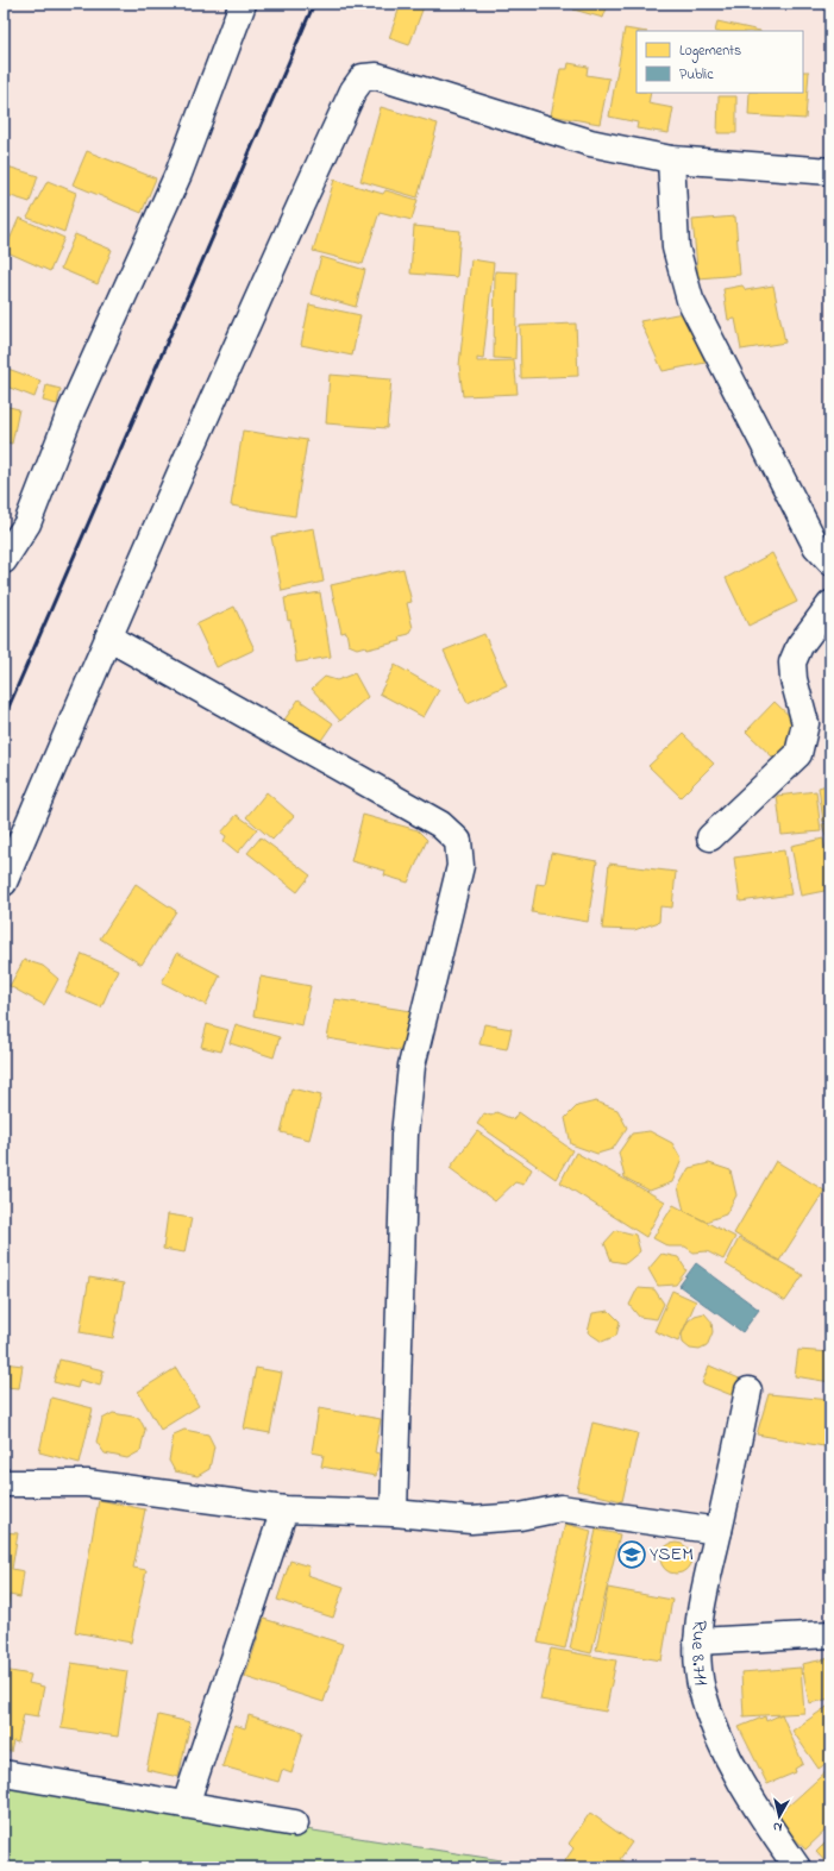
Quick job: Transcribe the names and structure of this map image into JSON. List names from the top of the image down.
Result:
{
  "streets": {
    "street": ["Rue 8.711"]
  },
  "places": {
    "school or university": ["YSEM"]
  },
  "legend": ["Logements", "Public"],
  "north": "bottom"
}
